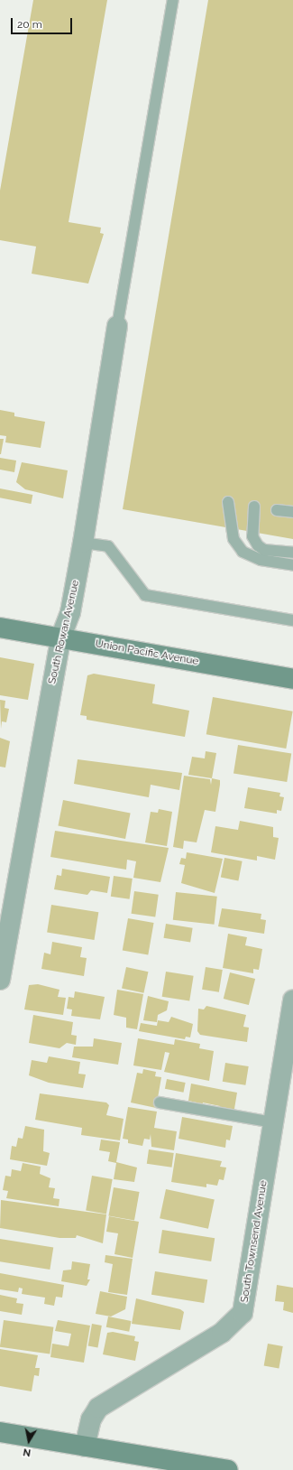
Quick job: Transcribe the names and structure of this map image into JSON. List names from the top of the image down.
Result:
{
  "streets": {
    "street": ["South Rowan Avenue", "Union Pacific Avenue", "South Townsend Avenue"]
  },
  "crossings": [
    ["South Rowan Avenue", "Union Pacific Avenue"]
  ],
  "scale_bar": "20 m",
  "north": "bottom"
}
